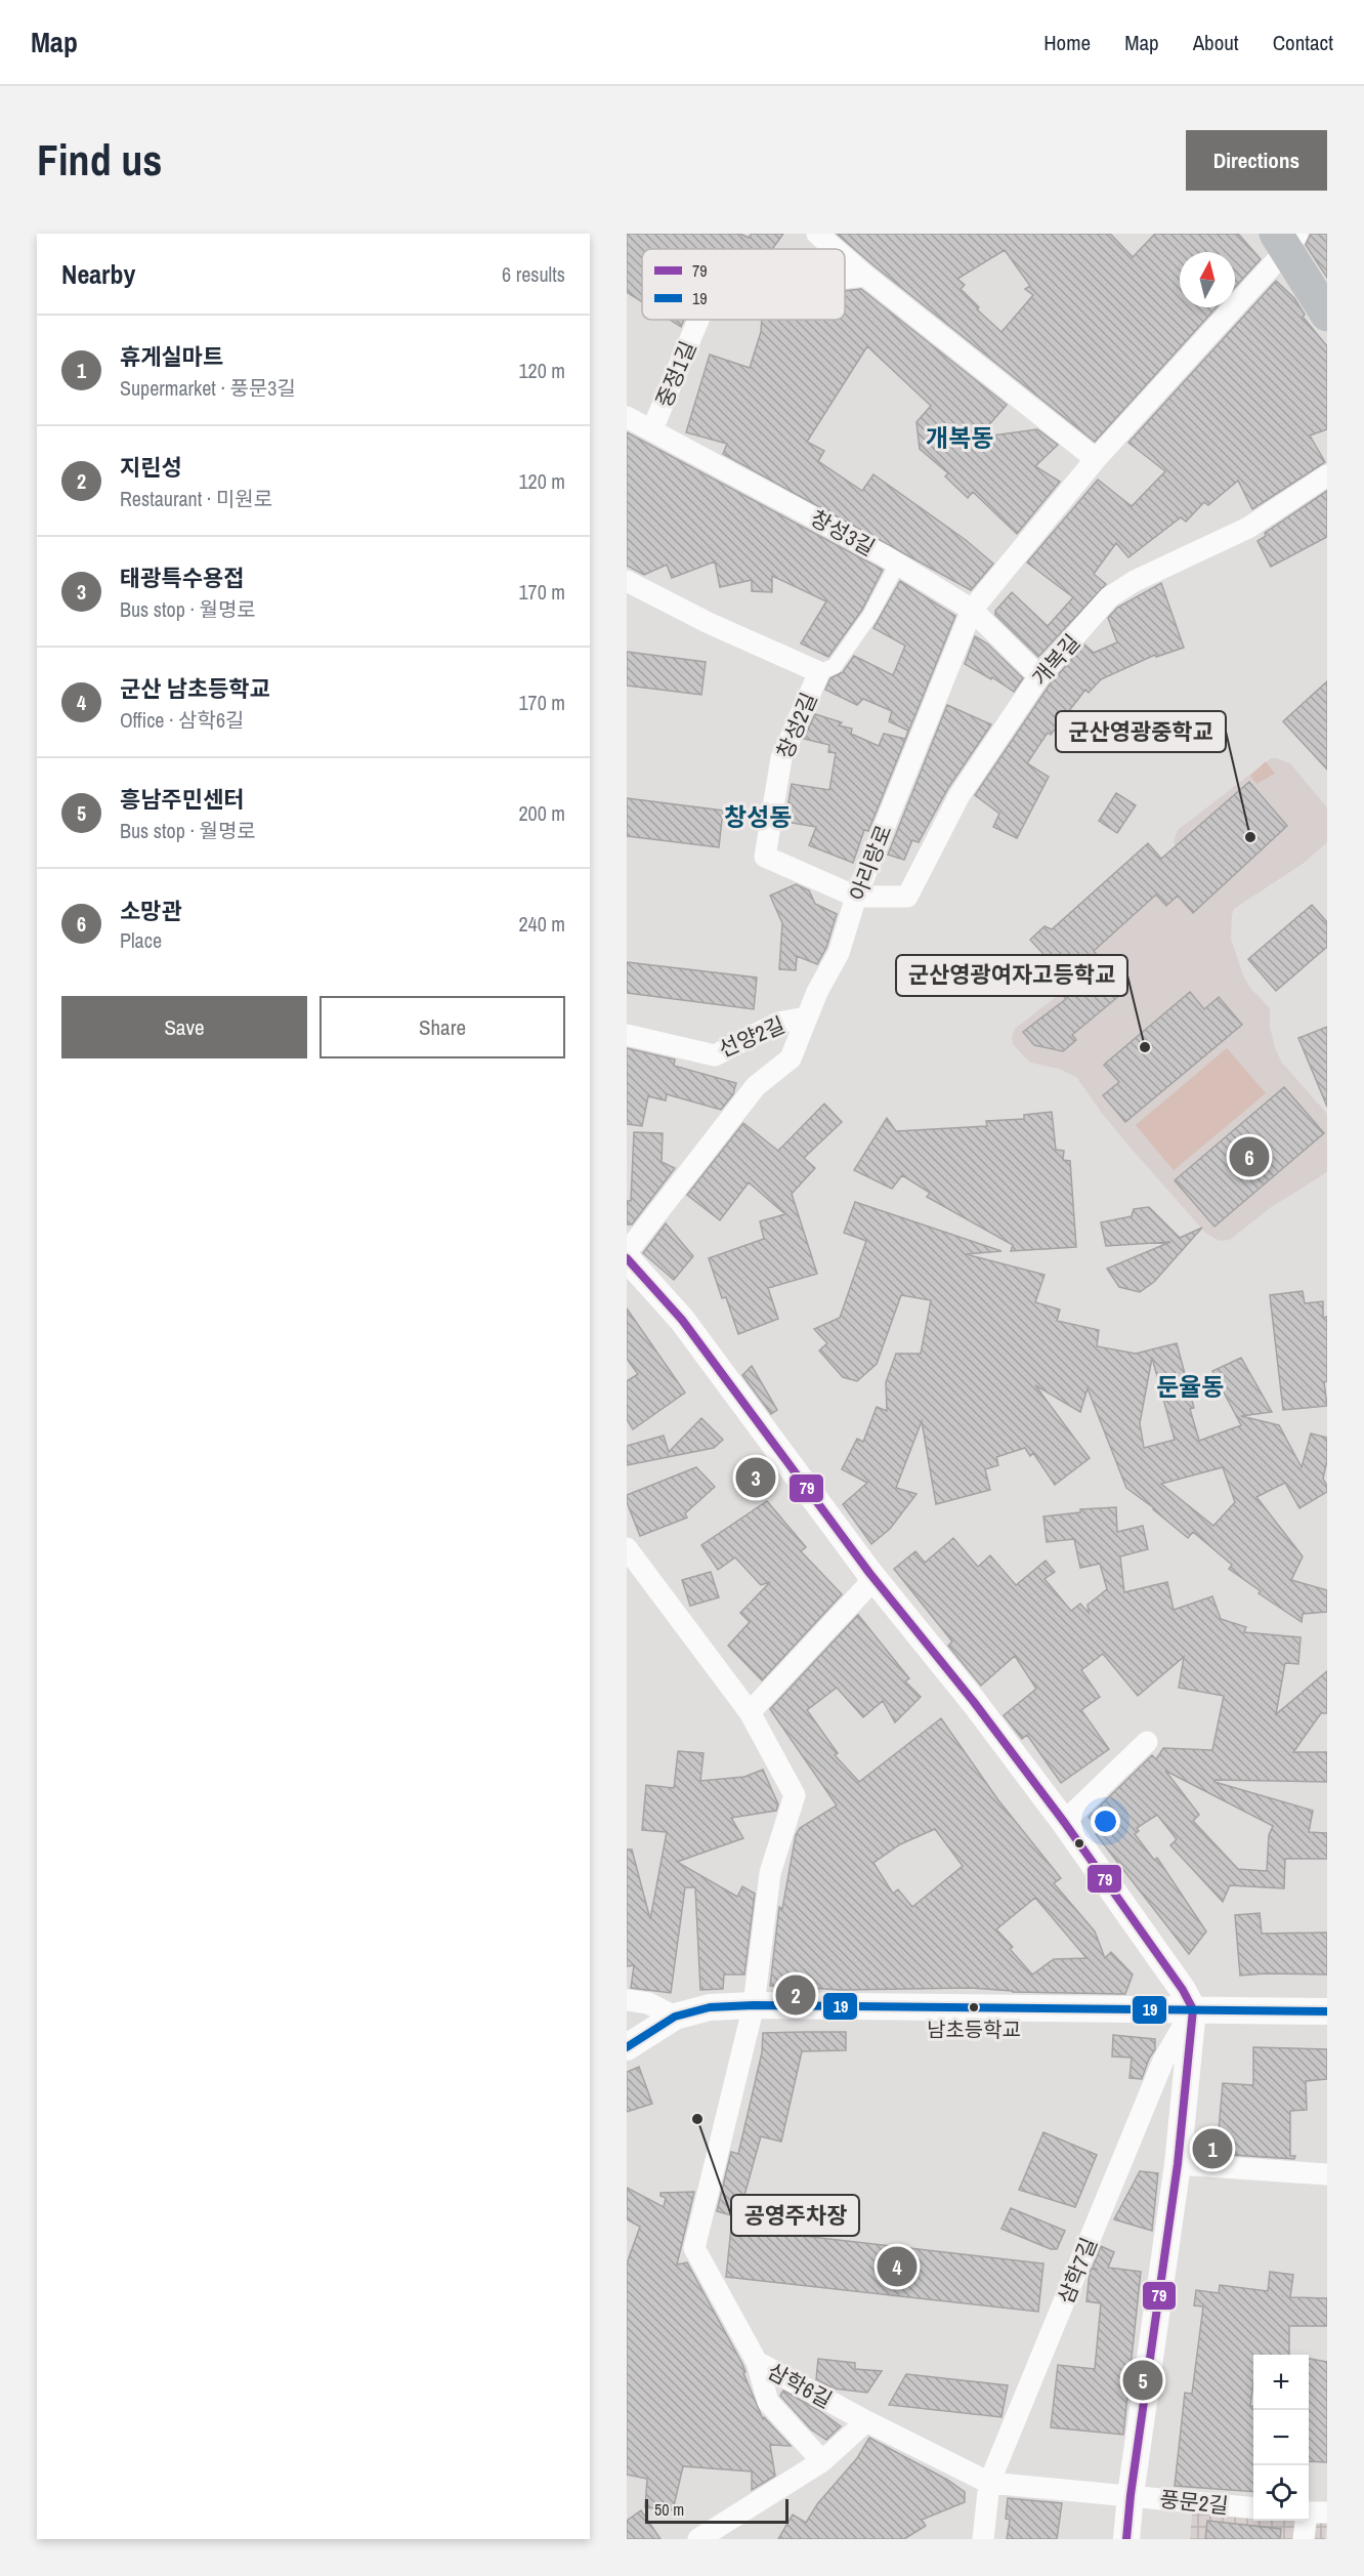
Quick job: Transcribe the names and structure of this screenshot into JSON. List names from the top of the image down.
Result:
{
  "streets": {
    "street": [
      "중정1길",
      "창성3길",
      "개복길",
      "창성2길",
      "아리랑로",
      "선양2길",
      "삼학7길",
      "삼학6길",
      "풍문2길"
    ]
  },
  "crossings": [
    ["중정1길", "창성3길"],
    ["창성3길", "개복길"],
    ["창성3길", "아리랑로"],
    ["개복길", "창성2길"],
    ["개복길", "아리랑로"],
    ["창성2길", "아리랑로"],
    ["아리랑로", "선양2길"],
    ["삼학7길", "삼학6길"],
    ["삼학6길", "풍문2길"]
  ],
  "districts": ["개복동", "창성동", "둔율동"],
  "places": [
    "군산영광중학교",
    "군산영광여자고등학교",
    "남초등학교",
    "공영주차장"
  ],
  "lines": ["transit line 79", "transit line 19"],
  "legend": ["79", "19"],
  "scale_bar": "50 m",
  "north": "top",
  "page": {
    "header": "Map",
    "nav": [
      "Home",
      "Map",
      "About",
      "Contact"
    ],
    "buttons": [
      "Directions",
      ["Save", "Share"]
    ],
    "title": "Find us",
    "heading": ["Nearby", "6 results"],
    "list": [
      {
        "mark": "1",
        "name": "휴게실마트",
        "note": "Supermarket · 풍문3길",
        "value": "120 m"
      },
      {
        "mark": "2",
        "name": "지린성",
        "note": "Restaurant · 미원로",
        "value": "120 m"
      },
      {
        "mark": "3",
        "name": "태광특수용접",
        "note": "Bus stop · 월명로",
        "value": "170 m"
      },
      {
        "mark": "4",
        "name": "군산 남초등학교",
        "note": "Office · 삼학6길",
        "value": "170 m"
      },
      {
        "mark": "5",
        "name": "흥남주민센터",
        "note": "Bus stop · 월명로",
        "value": "200 m"
      },
      {
        "mark": "6",
        "name": "소망관",
        "note": "Place",
        "value": "240 m"
      }
    ],
    "pins": [
      "6",
      "3",
      "2",
      "1",
      "4",
      "5"
    ],
    "map_buttons": ["+", "−"],
    "scale": "50 m"
  }
}
